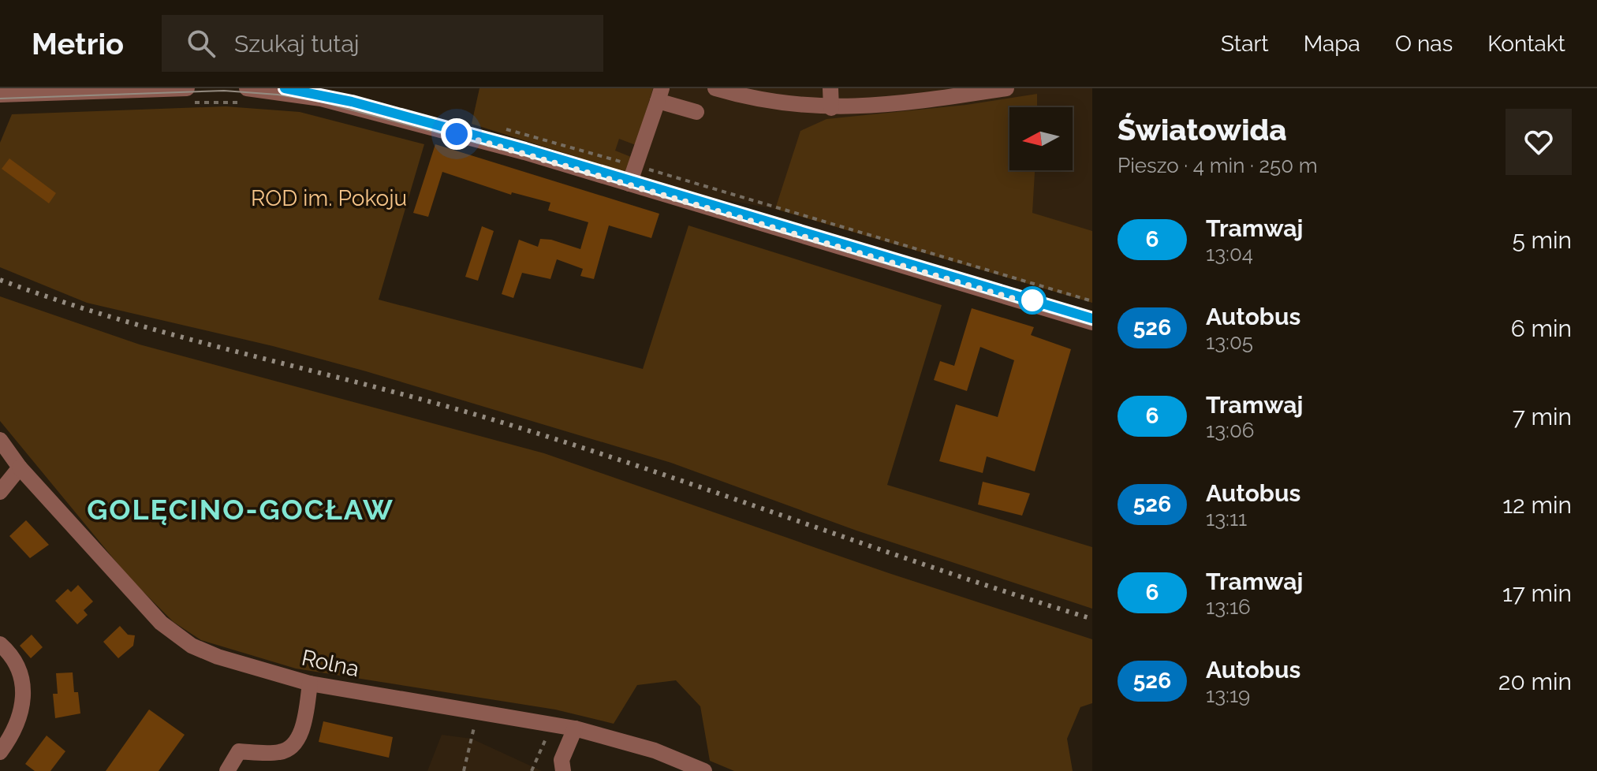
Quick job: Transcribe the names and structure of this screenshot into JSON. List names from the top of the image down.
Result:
{
  "streets": {
    "street": ["Rolna"]
  },
  "districts": ["GOLĘCINO-GOCŁAW"],
  "parks": ["ROD im. Pokoju"],
  "lines": ["tram line 6"],
  "north": "left",
  "page": {
    "header": "Metrio",
    "search": "Szukaj tutaj",
    "nav": [
      "Start",
      "Mapa",
      "O nas",
      "Kontakt"
    ],
    "heading": ["Światowida", "Pieszo · 4 min · 250 m"],
    "list": [
      {
        "mark": "6",
        "name": "Tramwaj",
        "note": "13:04",
        "value": "5 min"
      },
      {
        "mark": "526",
        "name": "Autobus",
        "note": "13:05",
        "value": "6 min"
      },
      {
        "mark": "6",
        "name": "Tramwaj",
        "note": "13:06",
        "value": "7 min"
      },
      {
        "mark": "526",
        "name": "Autobus",
        "note": "13:11",
        "value": "12 min"
      },
      {
        "mark": "6",
        "name": "Tramwaj",
        "note": "13:16",
        "value": "17 min"
      },
      {
        "mark": "526",
        "name": "Autobus",
        "note": "13:19",
        "value": "20 min"
      }
    ]
  }
}
